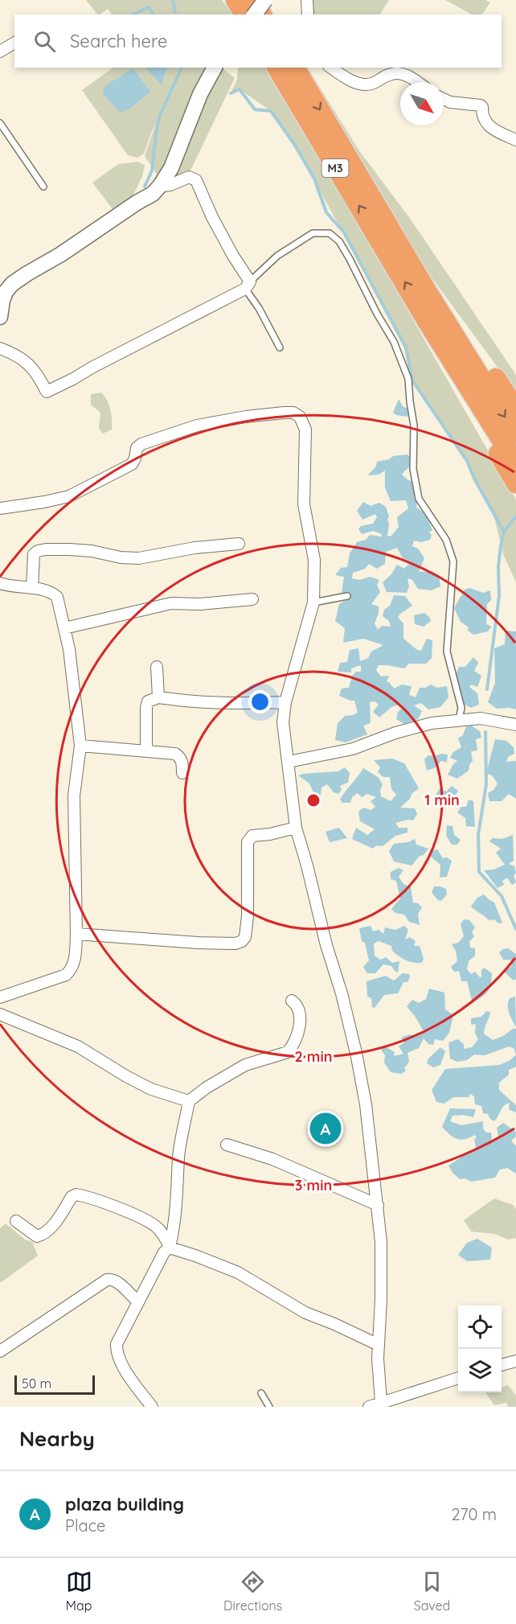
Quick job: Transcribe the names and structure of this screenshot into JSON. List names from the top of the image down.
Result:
{
  "streets": {
    "highway": ["M3"]
  },
  "scale_bar": "50 m",
  "north": "bottom right",
  "page": {
    "search": "Search here",
    "pins": "A",
    "scale": "50 m",
    "heading": "Nearby",
    "list": [
      {
        "mark": "A",
        "name": "plaza building",
        "note": "Place",
        "value": "270 m"
      }
    ],
    "nav": ["Map", "Directions", "Saved"]
  },
  "rings": ["1 min", "2 min", "3 min"]
}
